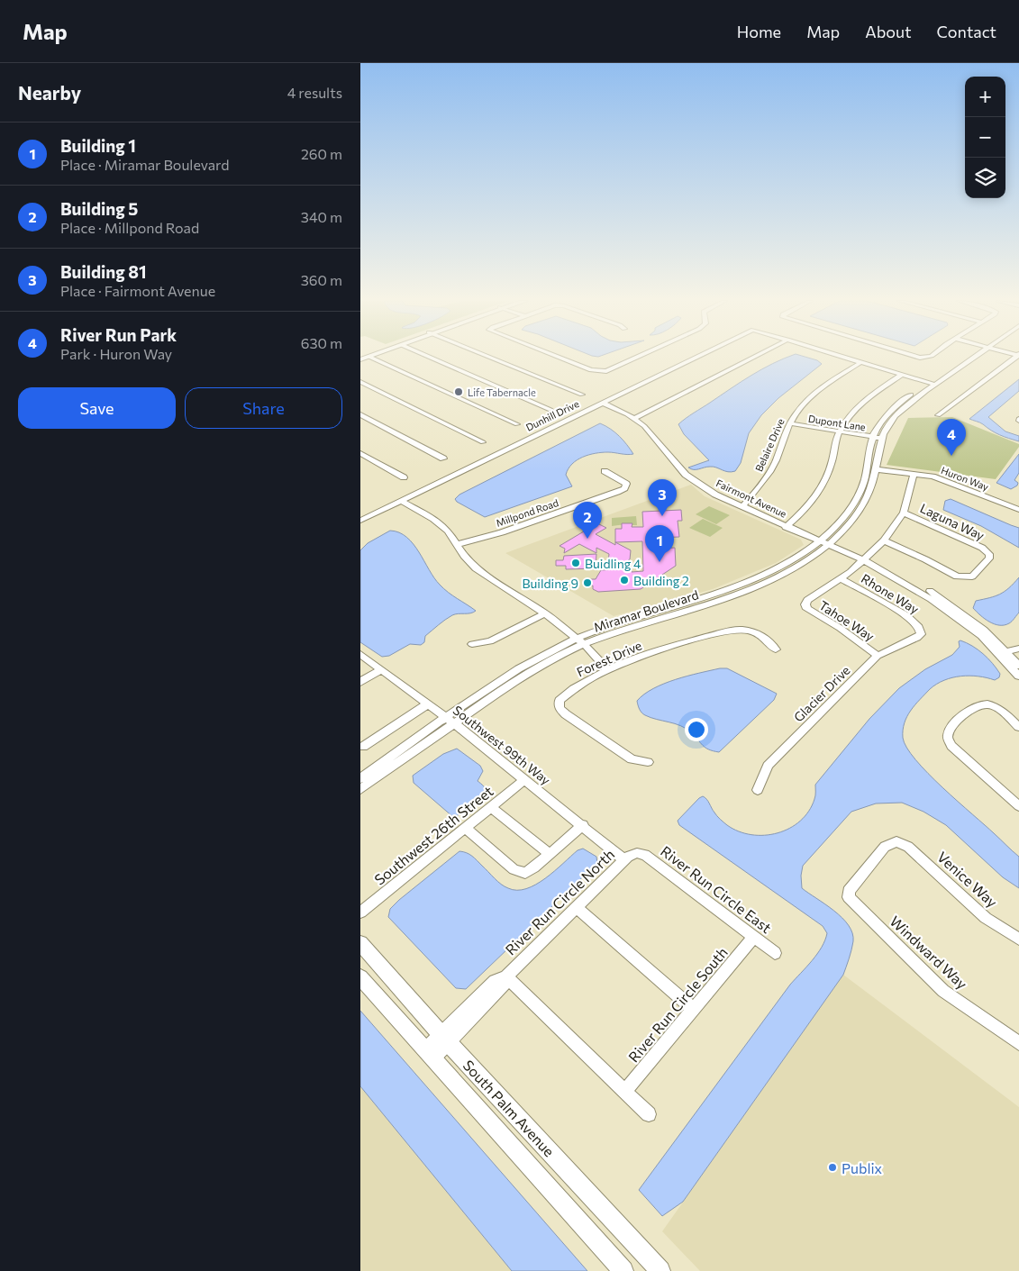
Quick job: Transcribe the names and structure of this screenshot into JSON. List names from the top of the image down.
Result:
{
  "streets": {
    "main road": ["South Palm Avenue"],
    "street": [
      "Dunhill Drive",
      "Dupont Lane",
      "Belaire Drive",
      "Huron Way",
      "Fairmont Avenue",
      "Millpond Road",
      "Laguna Way",
      "Rhone Way",
      "Miramar Boulevard",
      "Tahoe Way",
      "Forest Drive",
      "Glacier Drive",
      "Southwest 99th Way",
      "Southwest 26th Street",
      "Venice Way",
      "River Run Circle East",
      "River Run Circle North",
      "Windward Way",
      "River Run Circle South"
    ]
  },
  "crossings": [
    ["Dunhill Drive", "Fairmont Avenue"],
    ["Dupont Lane", "Belaire Drive"],
    ["Dupont Lane", "Miramar Boulevard"],
    ["Belaire Drive", "Fairmont Avenue"],
    ["Huron Way", "Miramar Boulevard"],
    ["Fairmont Avenue", "Miramar Boulevard"],
    ["Rhone Way", "Tahoe Way"],
    ["Rhone Way", "Glacier Drive"],
    ["Miramar Boulevard", "Southwest 99th Way"],
    ["Tahoe Way", "Glacier Drive"],
    ["Southwest 99th Way", "Southwest 26th Street"],
    ["Southwest 99th Way", "River Run Circle North"],
    ["Venice Way", "Windward Way"],
    ["River Run Circle East", "River Run Circle North"],
    ["River Run Circle East", "River Run Circle South"],
    ["River Run Circle North", "South Palm Avenue"]
  ],
  "places": [
    "Life Tabernacle",
    "Buidling 4",
    "Building 2",
    "Building 9",
    "Publix"
  ],
  "page": {
    "header": "Map",
    "nav": [
      "Home",
      "Map",
      "About",
      "Contact"
    ],
    "heading": ["Nearby", "4 results"],
    "map_buttons": ["+", "−"],
    "list": [
      {
        "mark": "1",
        "name": "Building 1",
        "note": "Place · Miramar Boulevard",
        "value": "260 m"
      },
      {
        "mark": "2",
        "name": "Building 5",
        "note": "Place · Millpond Road",
        "value": "340 m"
      },
      {
        "mark": "3",
        "name": "Building 81",
        "note": "Place · Fairmont Avenue",
        "value": "360 m"
      },
      {
        "mark": "4",
        "name": "River Run Park",
        "note": "Park · Huron Way",
        "value": "630 m"
      }
    ],
    "buttons": ["Save", "Share"],
    "pins": [
      "4",
      "3",
      "2",
      "1"
    ]
  }
}
